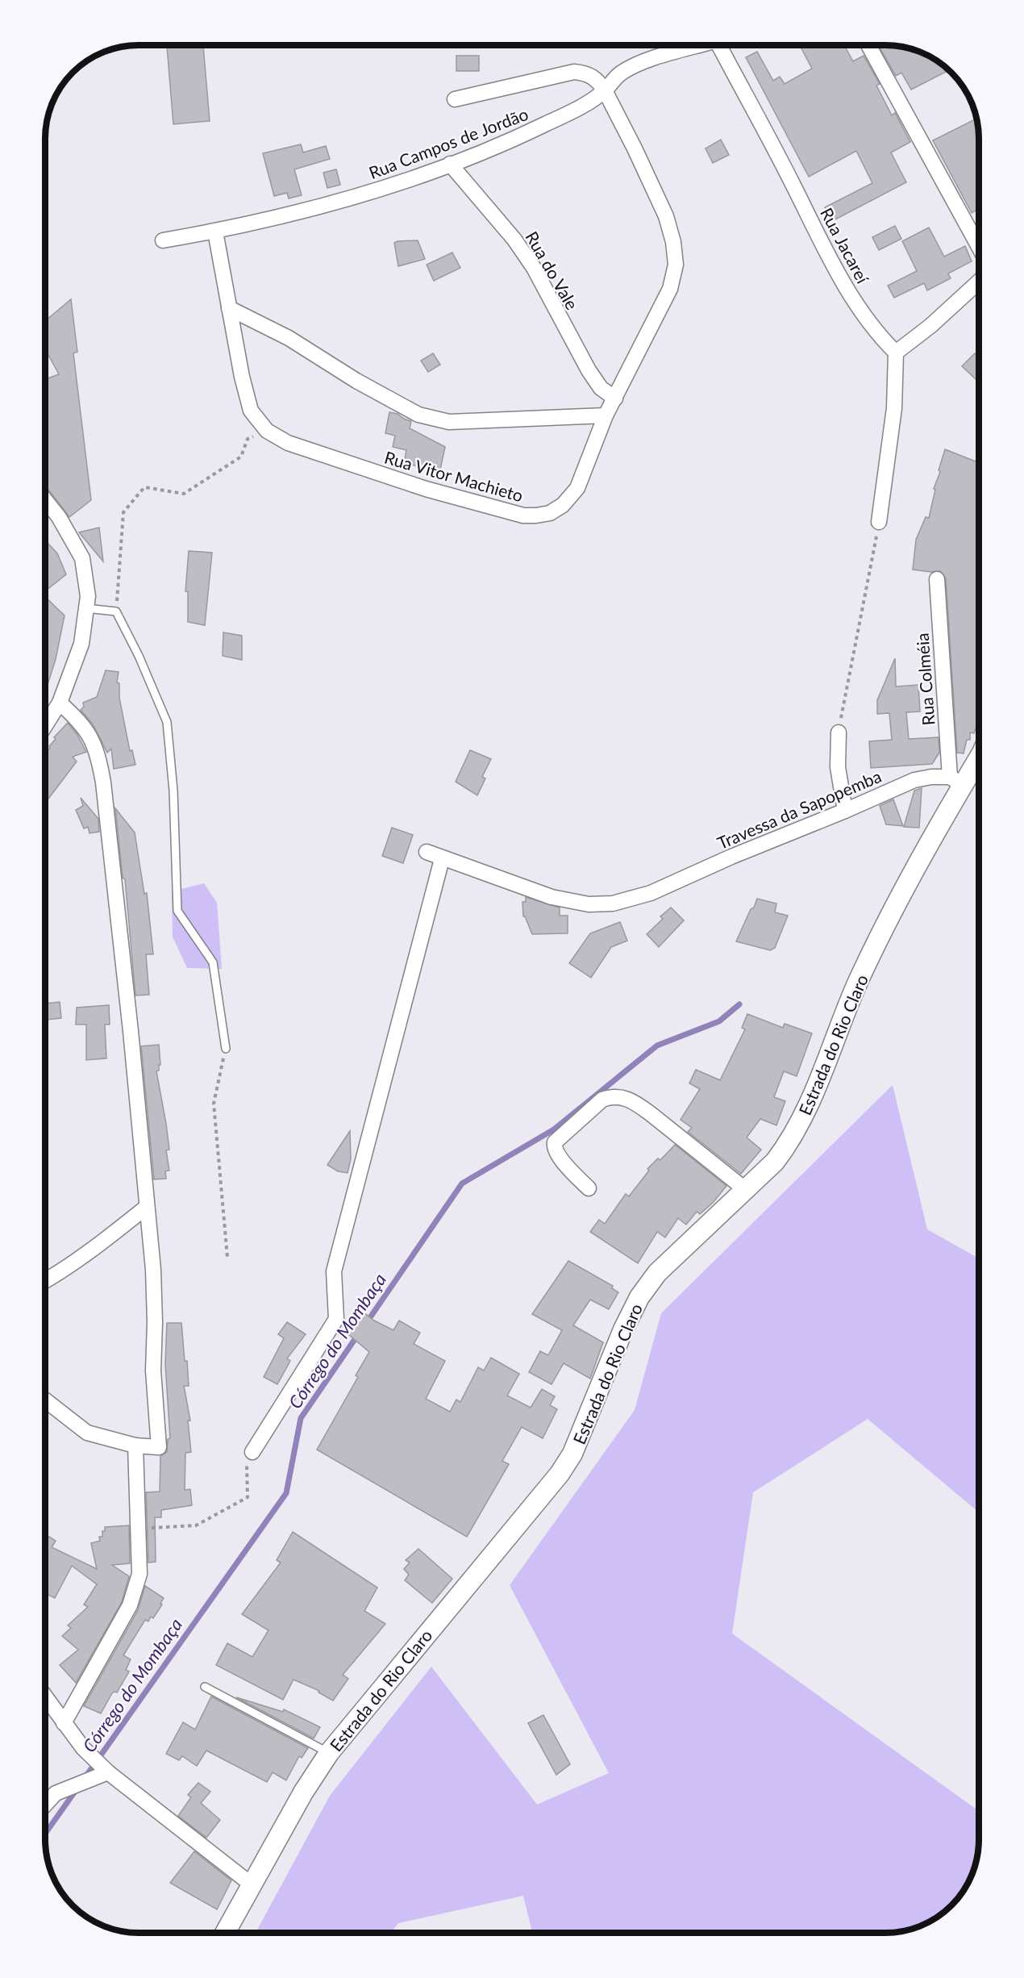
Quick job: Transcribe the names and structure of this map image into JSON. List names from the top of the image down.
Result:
{
  "streets": {
    "main road": ["Estrada do Rio Claro"],
    "street": [
      "Rua Campos de Jordão",
      "Rua Jacareí",
      "Rua do Vale",
      "Rua Vitor Machieto",
      "Rua Colméia",
      "Travessa da Sapopemba"
    ]
  },
  "crossings": [
    ["Rua Campos de Jordão", "Rua do Vale"],
    ["Rua Campos de Jordão", "Rua Vitor Machieto"],
    ["Rua do Vale", "Rua Vitor Machieto"],
    ["Rua Colméia", "Travessa da Sapopemba"],
    ["Rua Colméia", "Estrada do Rio Claro"],
    ["Travessa da Sapopemba", "Estrada do Rio Claro"]
  ],
  "water": ["Córrego do Mombaça"]
}
